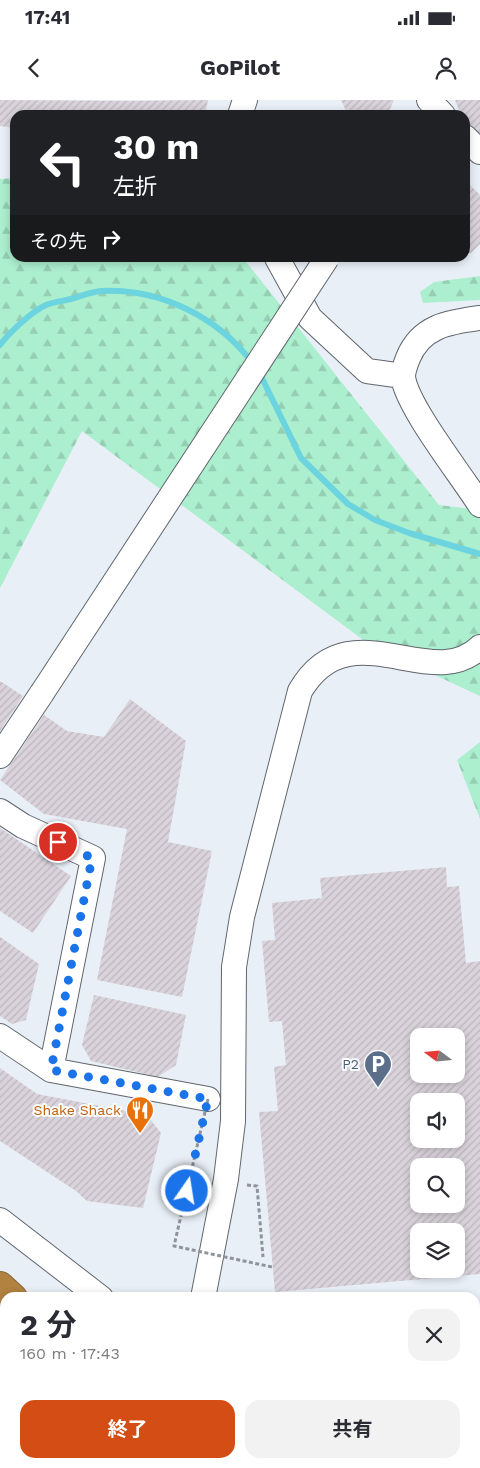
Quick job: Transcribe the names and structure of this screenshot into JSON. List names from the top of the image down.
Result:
{
  "places": {
    "parking": ["P2"],
    "restaurant": ["Shake Shack"]
  },
  "north": "left",
  "page": {
    "status": "17:41",
    "header": "GoPilot",
    "turn": ["30 m", "左折"],
    "then": "その先",
    "heading": ["2 分", "160 m · 17:43"],
    "buttons": ["終了", "共有"]
  }
}
